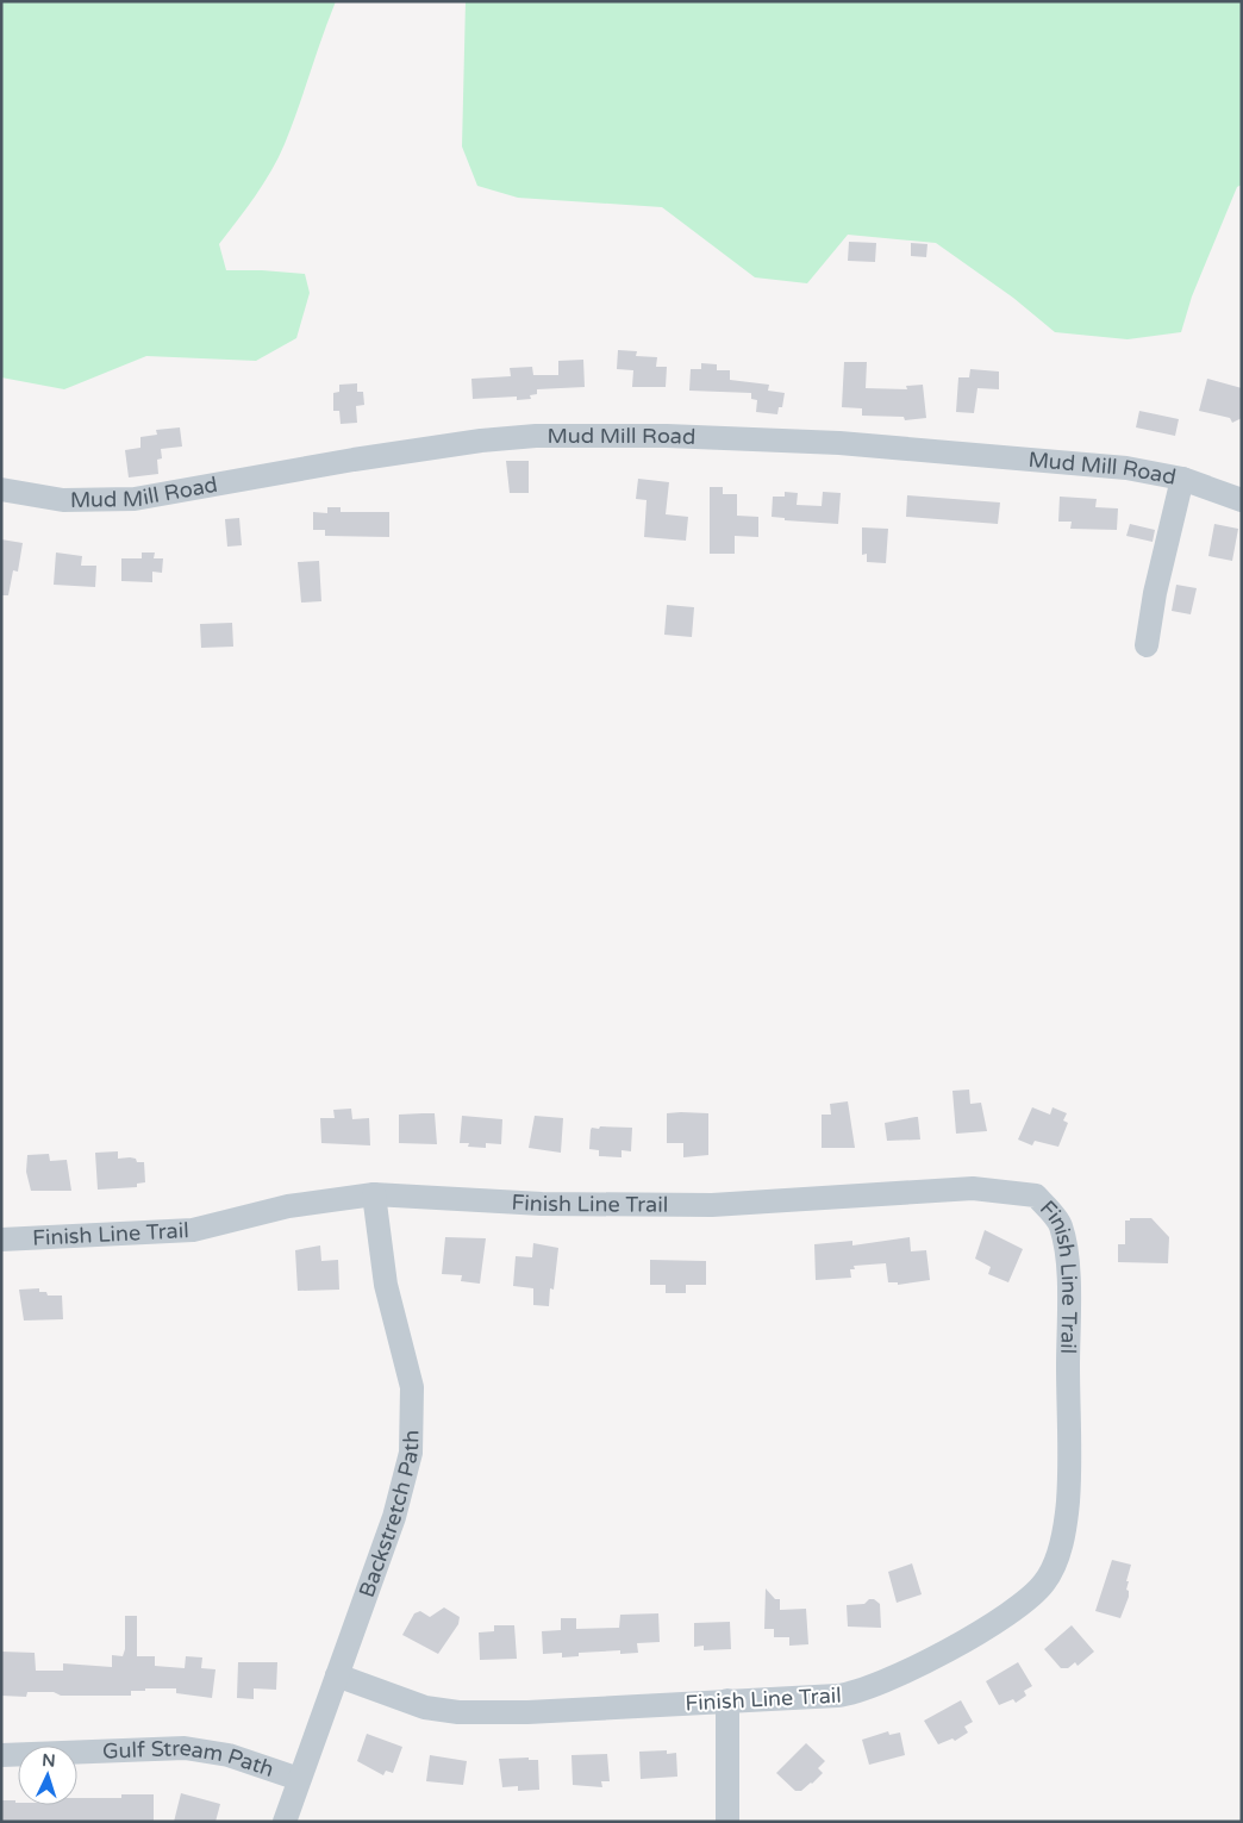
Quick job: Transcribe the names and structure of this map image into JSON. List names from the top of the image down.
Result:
{
  "streets": {
    "street": [
      "Mud Mill Road",
      "Finish Line Trail",
      "Backstretch Path",
      "Gulf Stream Path"
    ]
  },
  "crossings": [
    ["Finish Line Trail", "Backstretch Path"],
    ["Backstretch Path", "Gulf Stream Path"]
  ],
  "north": "top"
}
